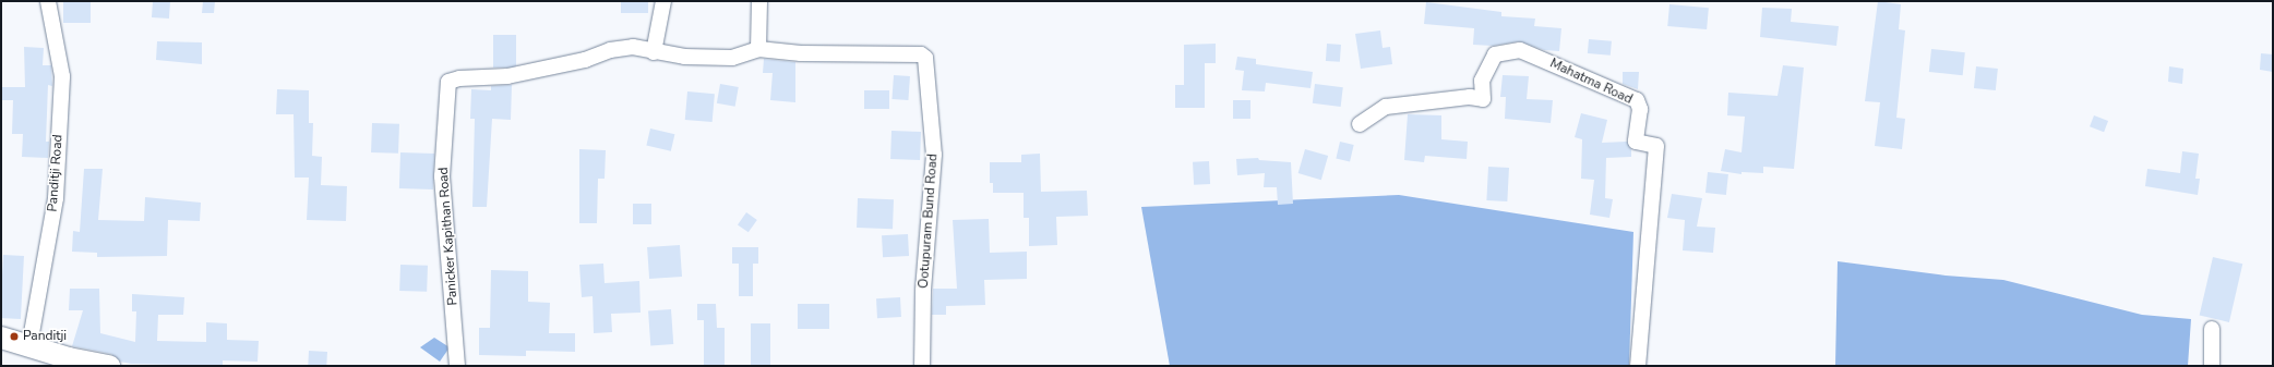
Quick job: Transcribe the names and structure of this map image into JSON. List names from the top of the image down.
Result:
{
  "streets": {
    "street": [
      "Mahatma Road",
      "Panditji Road",
      "Ootupuram Bund Road",
      "Panicker Kapithan Road"
    ]
  },
  "crossings": [
    ["Ootupuram Bund Road", "Panicker Kapithan Road"]
  ],
  "places": ["Panditji"]
}
